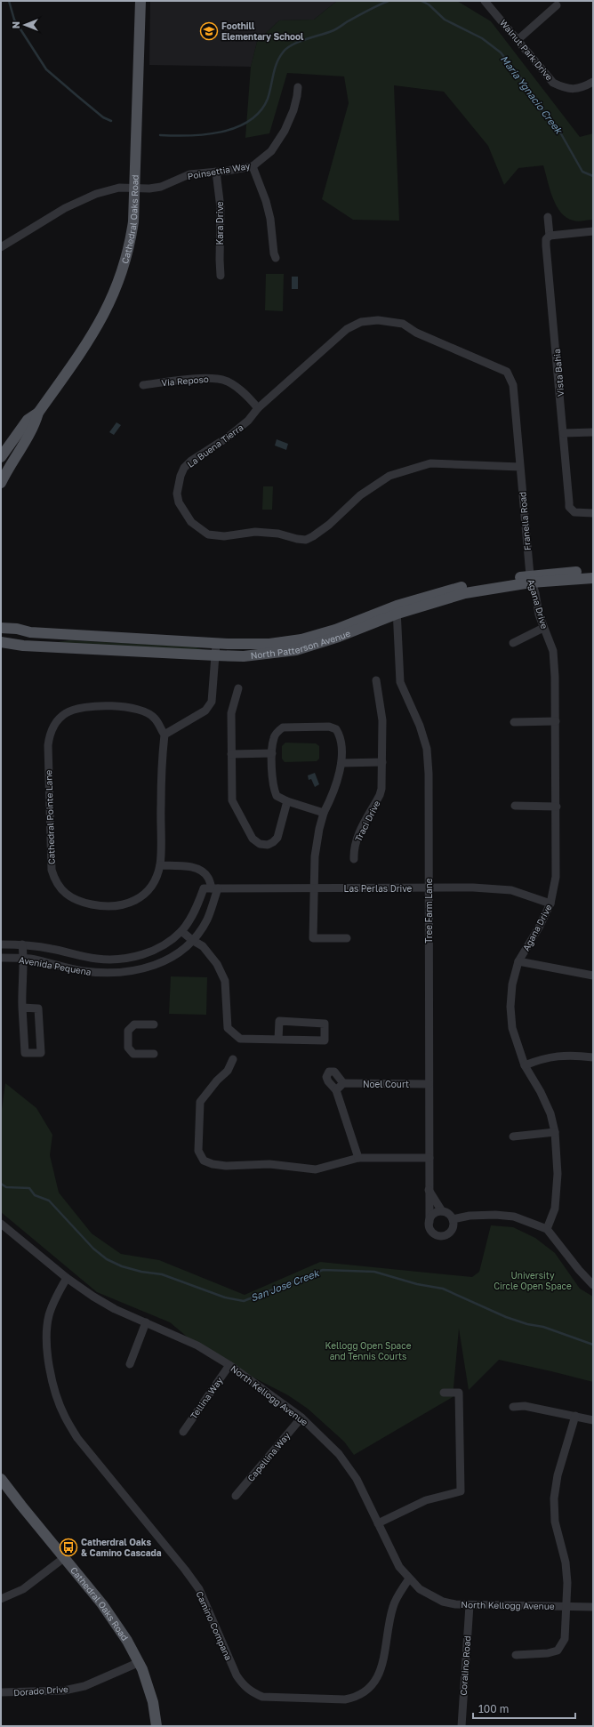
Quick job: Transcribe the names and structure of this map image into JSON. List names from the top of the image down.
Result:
{
  "streets": {
    "main road": ["Cathedral Oaks Road", "North Patterson Avenue"],
    "street": [
      "Walnut Park Drive",
      "Poinsettia Way",
      "Kara Drive",
      "Vista Bahia",
      "Via Reposo",
      "La Buena Tierra",
      "Franella Road",
      "Agana Drive",
      "Cathedral Pointe Lane",
      "Traci Drive",
      "Las Perlas Drive",
      "Tree Farm Lane",
      "Avenida Pequena",
      "Noel Court",
      "North Kellogg Avenue",
      "Tellina Way",
      "Capellina Way",
      "Camino Compana",
      "Coralino Road",
      "Dorado Drive"
    ]
  },
  "crossings": [
    ["Poinsettia Way", "Cathedral Oaks Road"],
    ["Poinsettia Way", "Kara Drive"],
    ["Cathedral Oaks Road", "Dorado Drive"],
    ["Via Reposo", "La Buena Tierra"],
    ["La Buena Tierra", "Franella Road"],
    ["Franella Road", "Agana Drive"],
    ["Franella Road", "North Patterson Avenue"],
    ["Agana Drive", "North Patterson Avenue"],
    ["Agana Drive", "Las Perlas Drive"],
    ["North Patterson Avenue", "Tree Farm Lane"],
    ["Las Perlas Drive", "Tree Farm Lane"],
    ["Las Perlas Drive", "Avenida Pequena"],
    ["Tree Farm Lane", "Noel Court"],
    ["North Kellogg Avenue", "Tellina Way"],
    ["North Kellogg Avenue", "Capellina Way"],
    ["North Kellogg Avenue", "Camino Compana"],
    ["North Kellogg Avenue", "Coralino Road"]
  ],
  "water": ["Maria Ygnacio Creek", "San Jose Creek"],
  "parks": ["University Circle Open Space", "Kellogg Open Space and Tennis Courts"],
  "places": {
    "school or university": ["Foothill Elementary School"],
    "bus stop": ["Catherdral Oaks & Camino Cascada"]
  },
  "scale_bar": "100 m",
  "north": "left"
}
